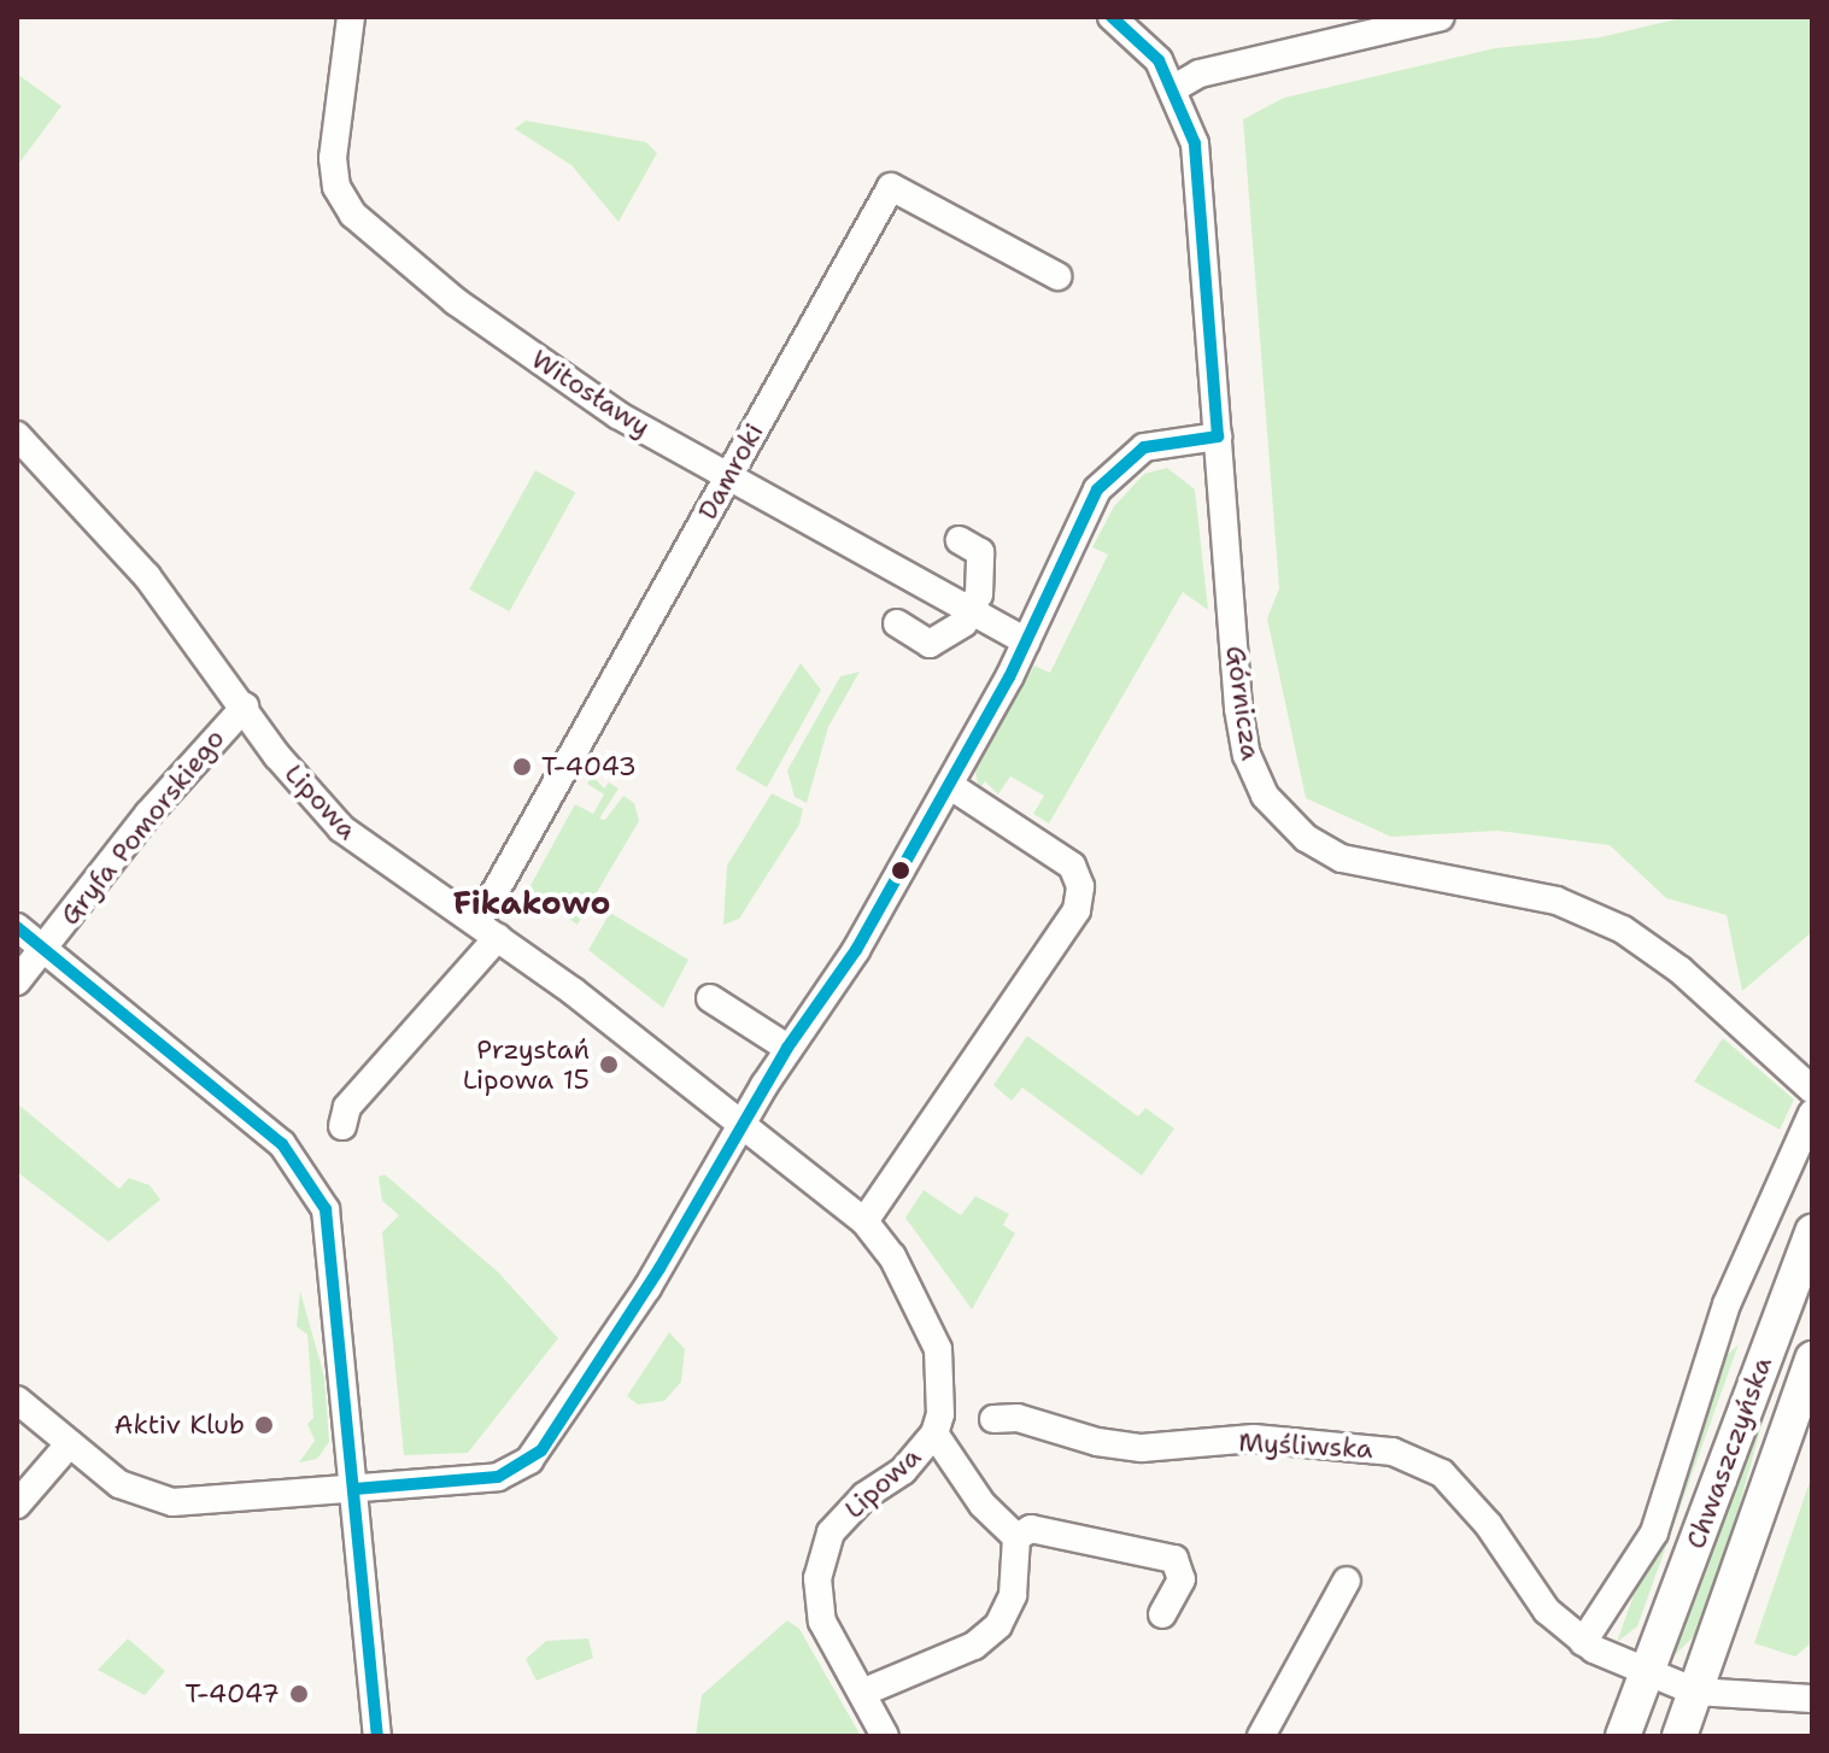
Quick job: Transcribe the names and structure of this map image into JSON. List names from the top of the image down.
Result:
{
  "streets": {
    "main road": ["Chwaszczyńska"],
    "street": [
      "Witosławy",
      "Damroki",
      "Górnicza",
      "Lipowa",
      "Gryfa Pomorskiego",
      "Myśliwska"
    ]
  },
  "crossings": [
    ["Witosławy", "Damroki"],
    ["Damroki", "Lipowa"],
    ["Lipowa", "Gryfa Pomorskiego"],
    ["Myśliwska", "Chwaszczyńska"]
  ],
  "districts": ["Fikakowo"],
  "places": [
    "T-4043",
    "Przystań Lipowa 15",
    "Aktiv Klub",
    "T-4047"
  ]
}
